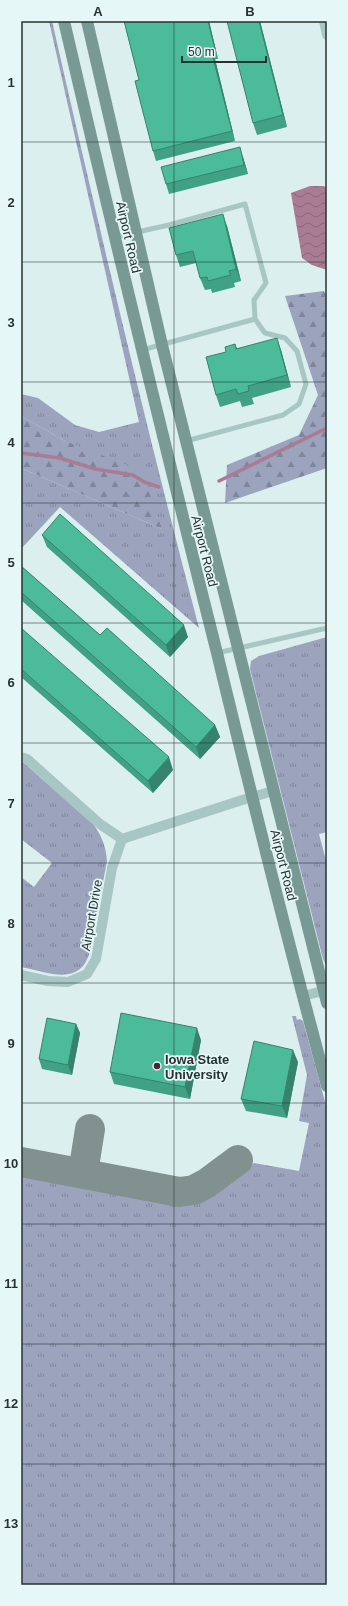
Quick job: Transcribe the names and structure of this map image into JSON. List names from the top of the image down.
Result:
{
  "streets": {
    "main road": ["Airport Road"],
    "street": ["Airport Drive"]
  },
  "places": ["Iowa State University"],
  "scale_bar": "50 m",
  "grid": {
    "columns": ["A", "B"],
    "rows": [
      "1",
      "2",
      "3",
      "4",
      "5",
      "6",
      "7",
      "8",
      "9",
      "10",
      "11",
      "12",
      "13"
    ]
  }
}
